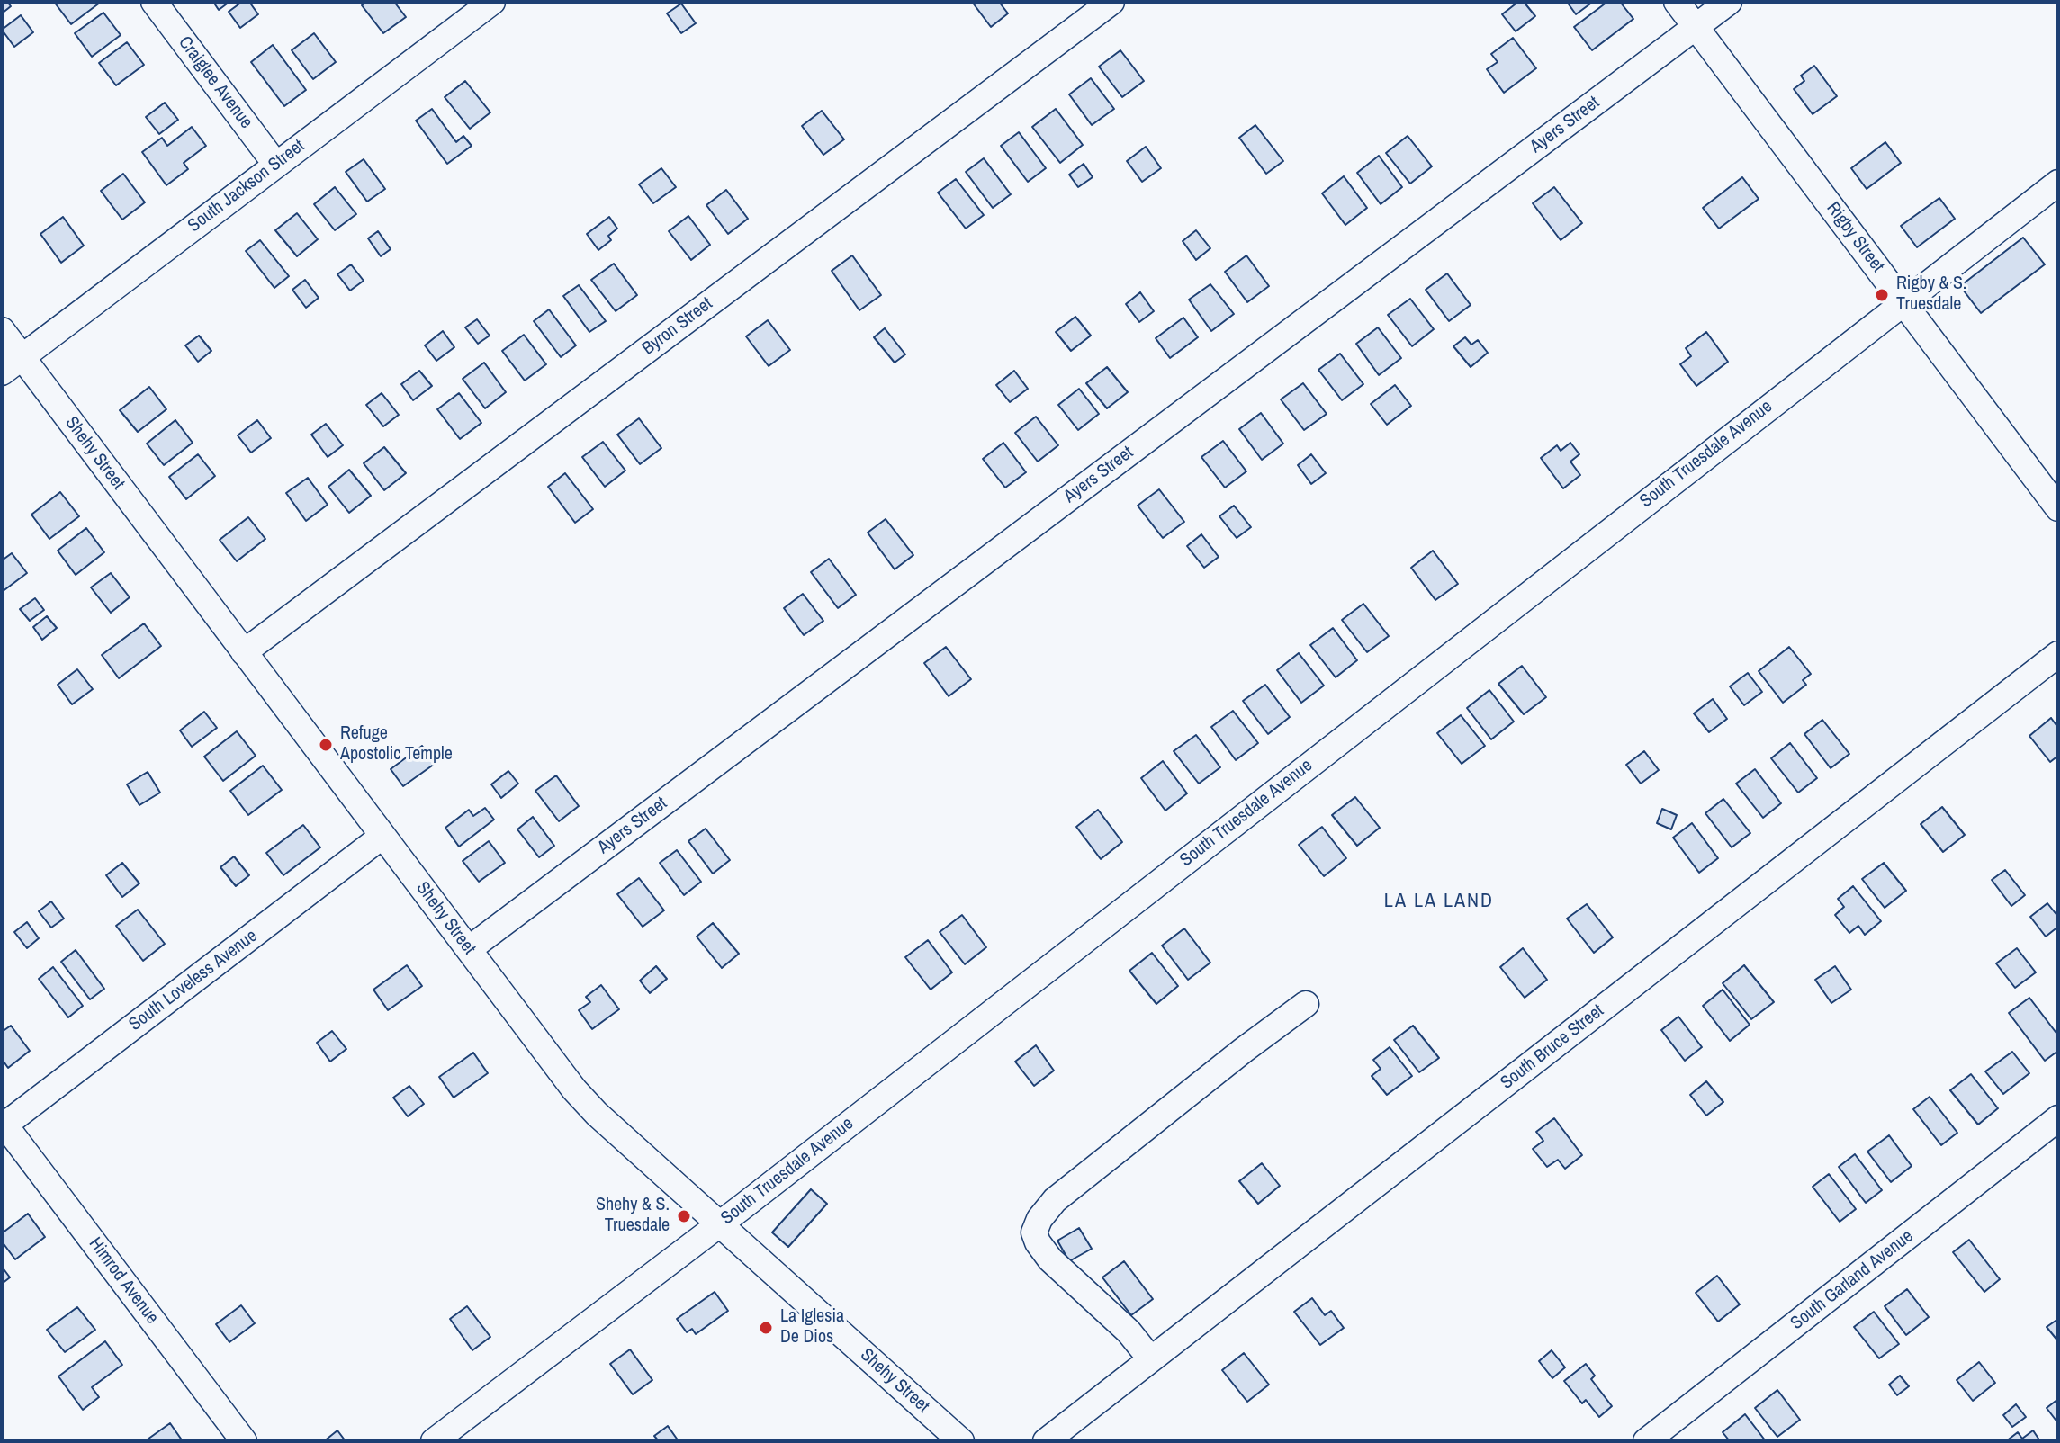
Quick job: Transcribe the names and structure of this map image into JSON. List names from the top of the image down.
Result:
{
  "streets": {
    "street": [
      "Craiglee Avenue",
      "Ayers Street",
      "South Jackson Street",
      "Rigby Street",
      "Byron Street",
      "Shehy Street",
      "South Truesdale Avenue",
      "South Loveless Avenue",
      "South Bruce Street",
      "South Garland Avenue",
      "Himrod Avenue"
    ]
  },
  "crossings": [
    ["Craiglee Avenue", "South Jackson Street"],
    ["Ayers Street", "Rigby Street"],
    ["Ayers Street", "Shehy Street"],
    ["South Jackson Street", "Shehy Street"],
    ["Rigby Street", "South Truesdale Avenue"],
    ["Byron Street", "Shehy Street"],
    ["Shehy Street", "South Truesdale Avenue"],
    ["Shehy Street", "South Loveless Avenue"],
    ["South Loveless Avenue", "Himrod Avenue"]
  ],
  "districts": ["LA LA LAND"],
  "places": [
    "Rigby & S. Truesdale",
    "Refuge Apostolic Temple",
    "Shehy & S. Truesdale",
    "La Iglesia De Dios"
  ]
}
